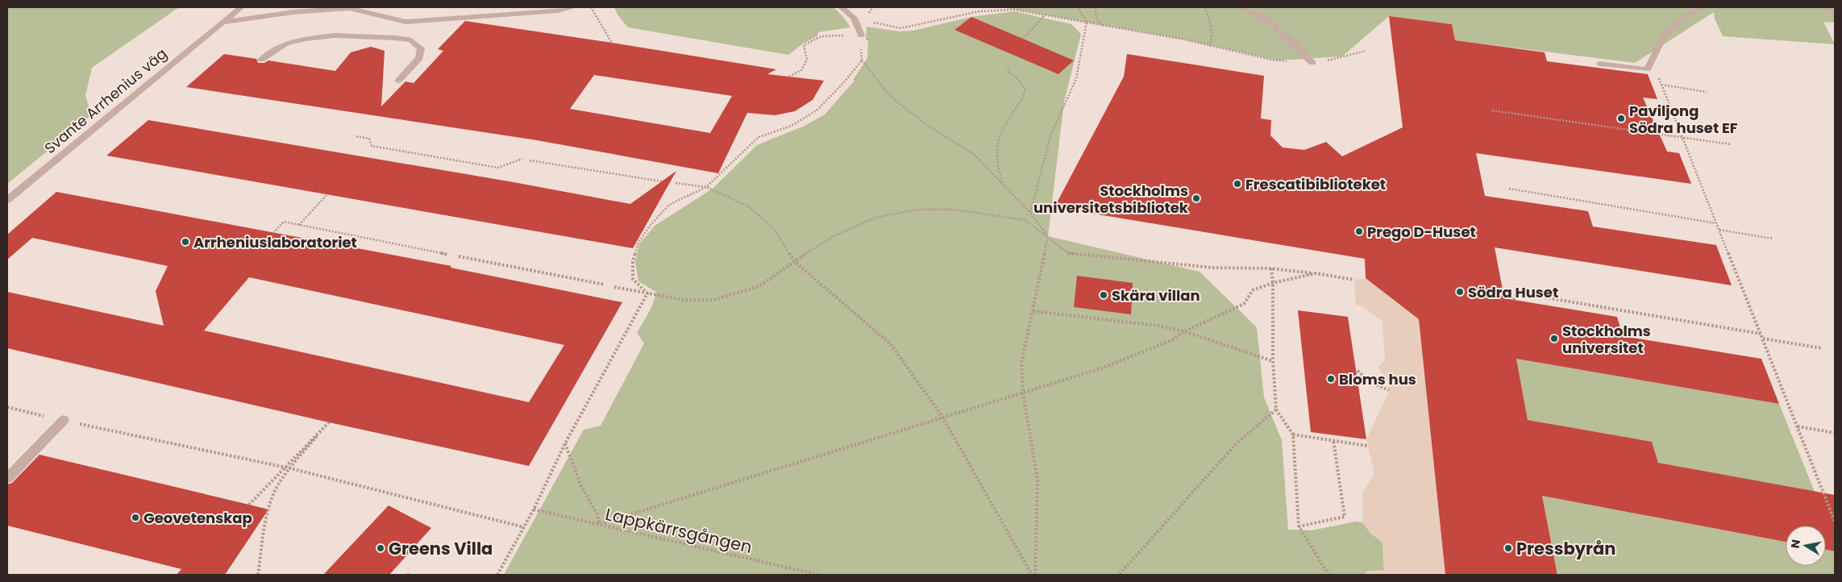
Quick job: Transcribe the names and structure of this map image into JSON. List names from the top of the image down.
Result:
{
  "streets": {
    "street": ["Svante Arrhenius väg"],
    "path": ["Lappkärrsgången"]
  },
  "places": [
    "Paviljong Södra huset EF",
    "Frescatibiblioteket",
    "Stockholms universitetsbibliotek",
    "Prego D-Huset",
    "Arrheniuslaboratoriet",
    "Södra Huset",
    "Skära villan",
    "Stockholms universitet",
    "Bloms hus",
    "Geovetenskap",
    "Greens Villa",
    "Pressbyrån"
  ],
  "north": "left"
}
